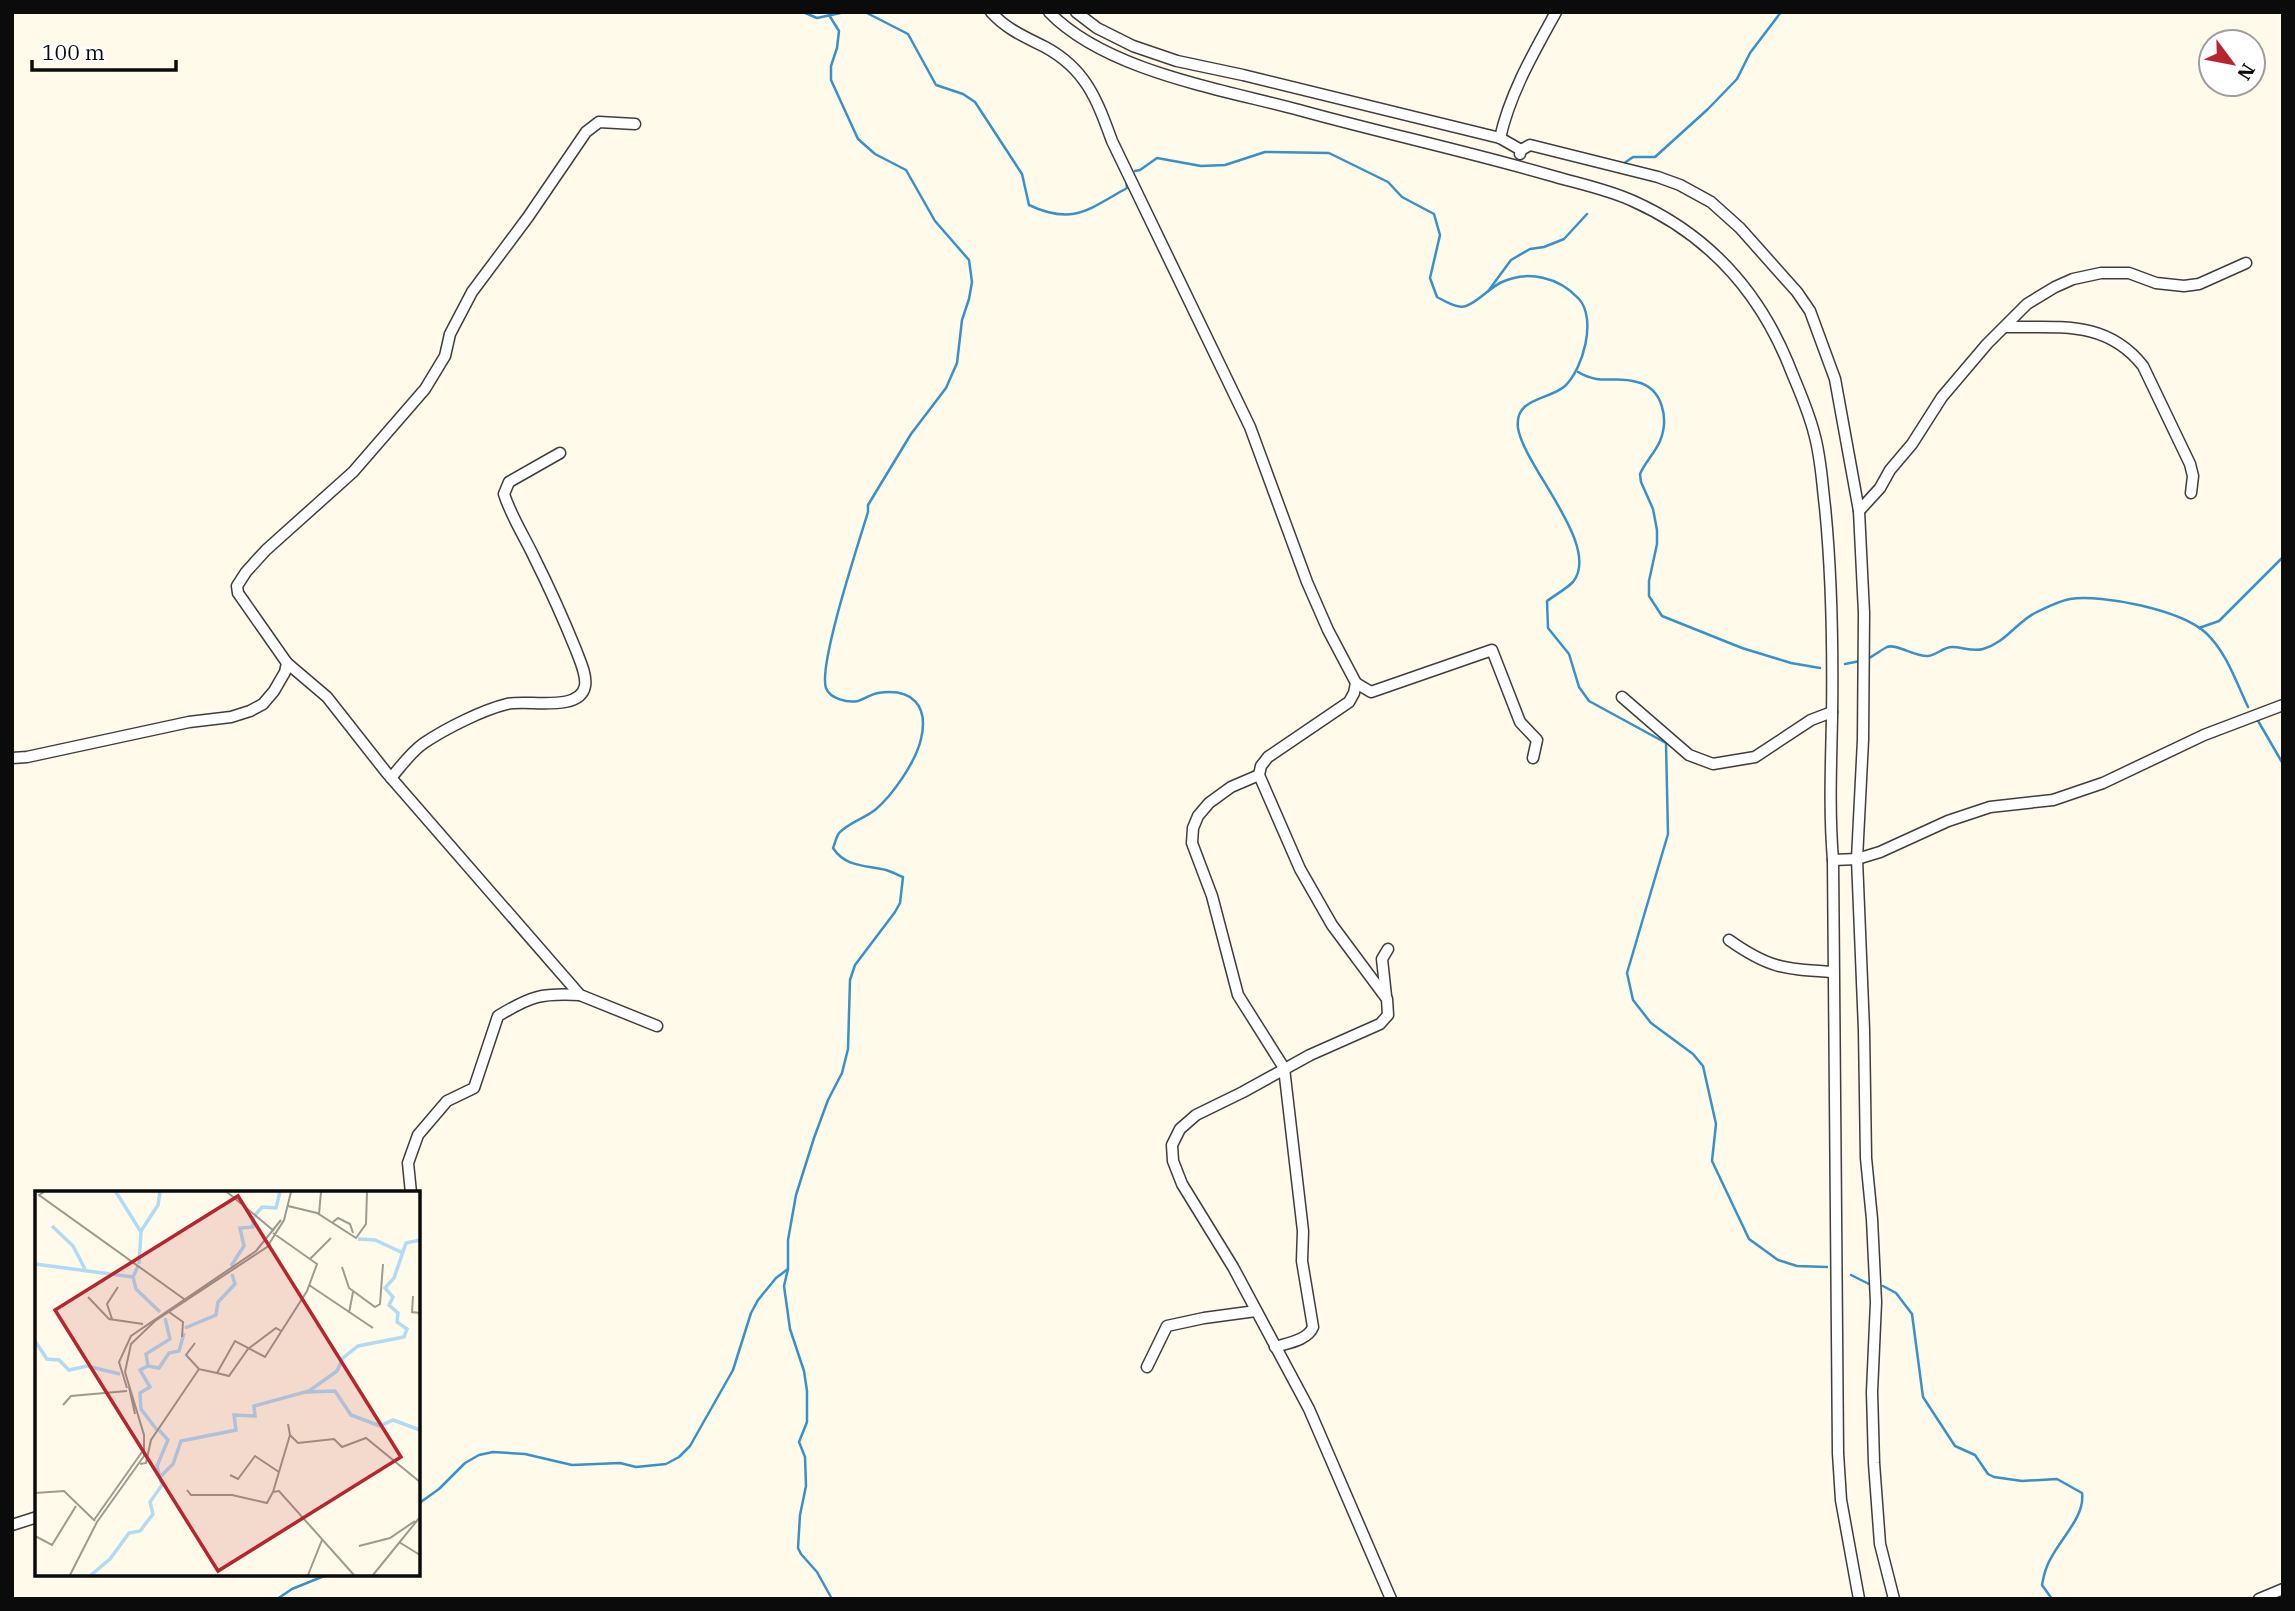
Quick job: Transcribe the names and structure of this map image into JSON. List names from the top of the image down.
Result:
{
  "scale_bar": "100 m",
  "north": "bottom right"
}
